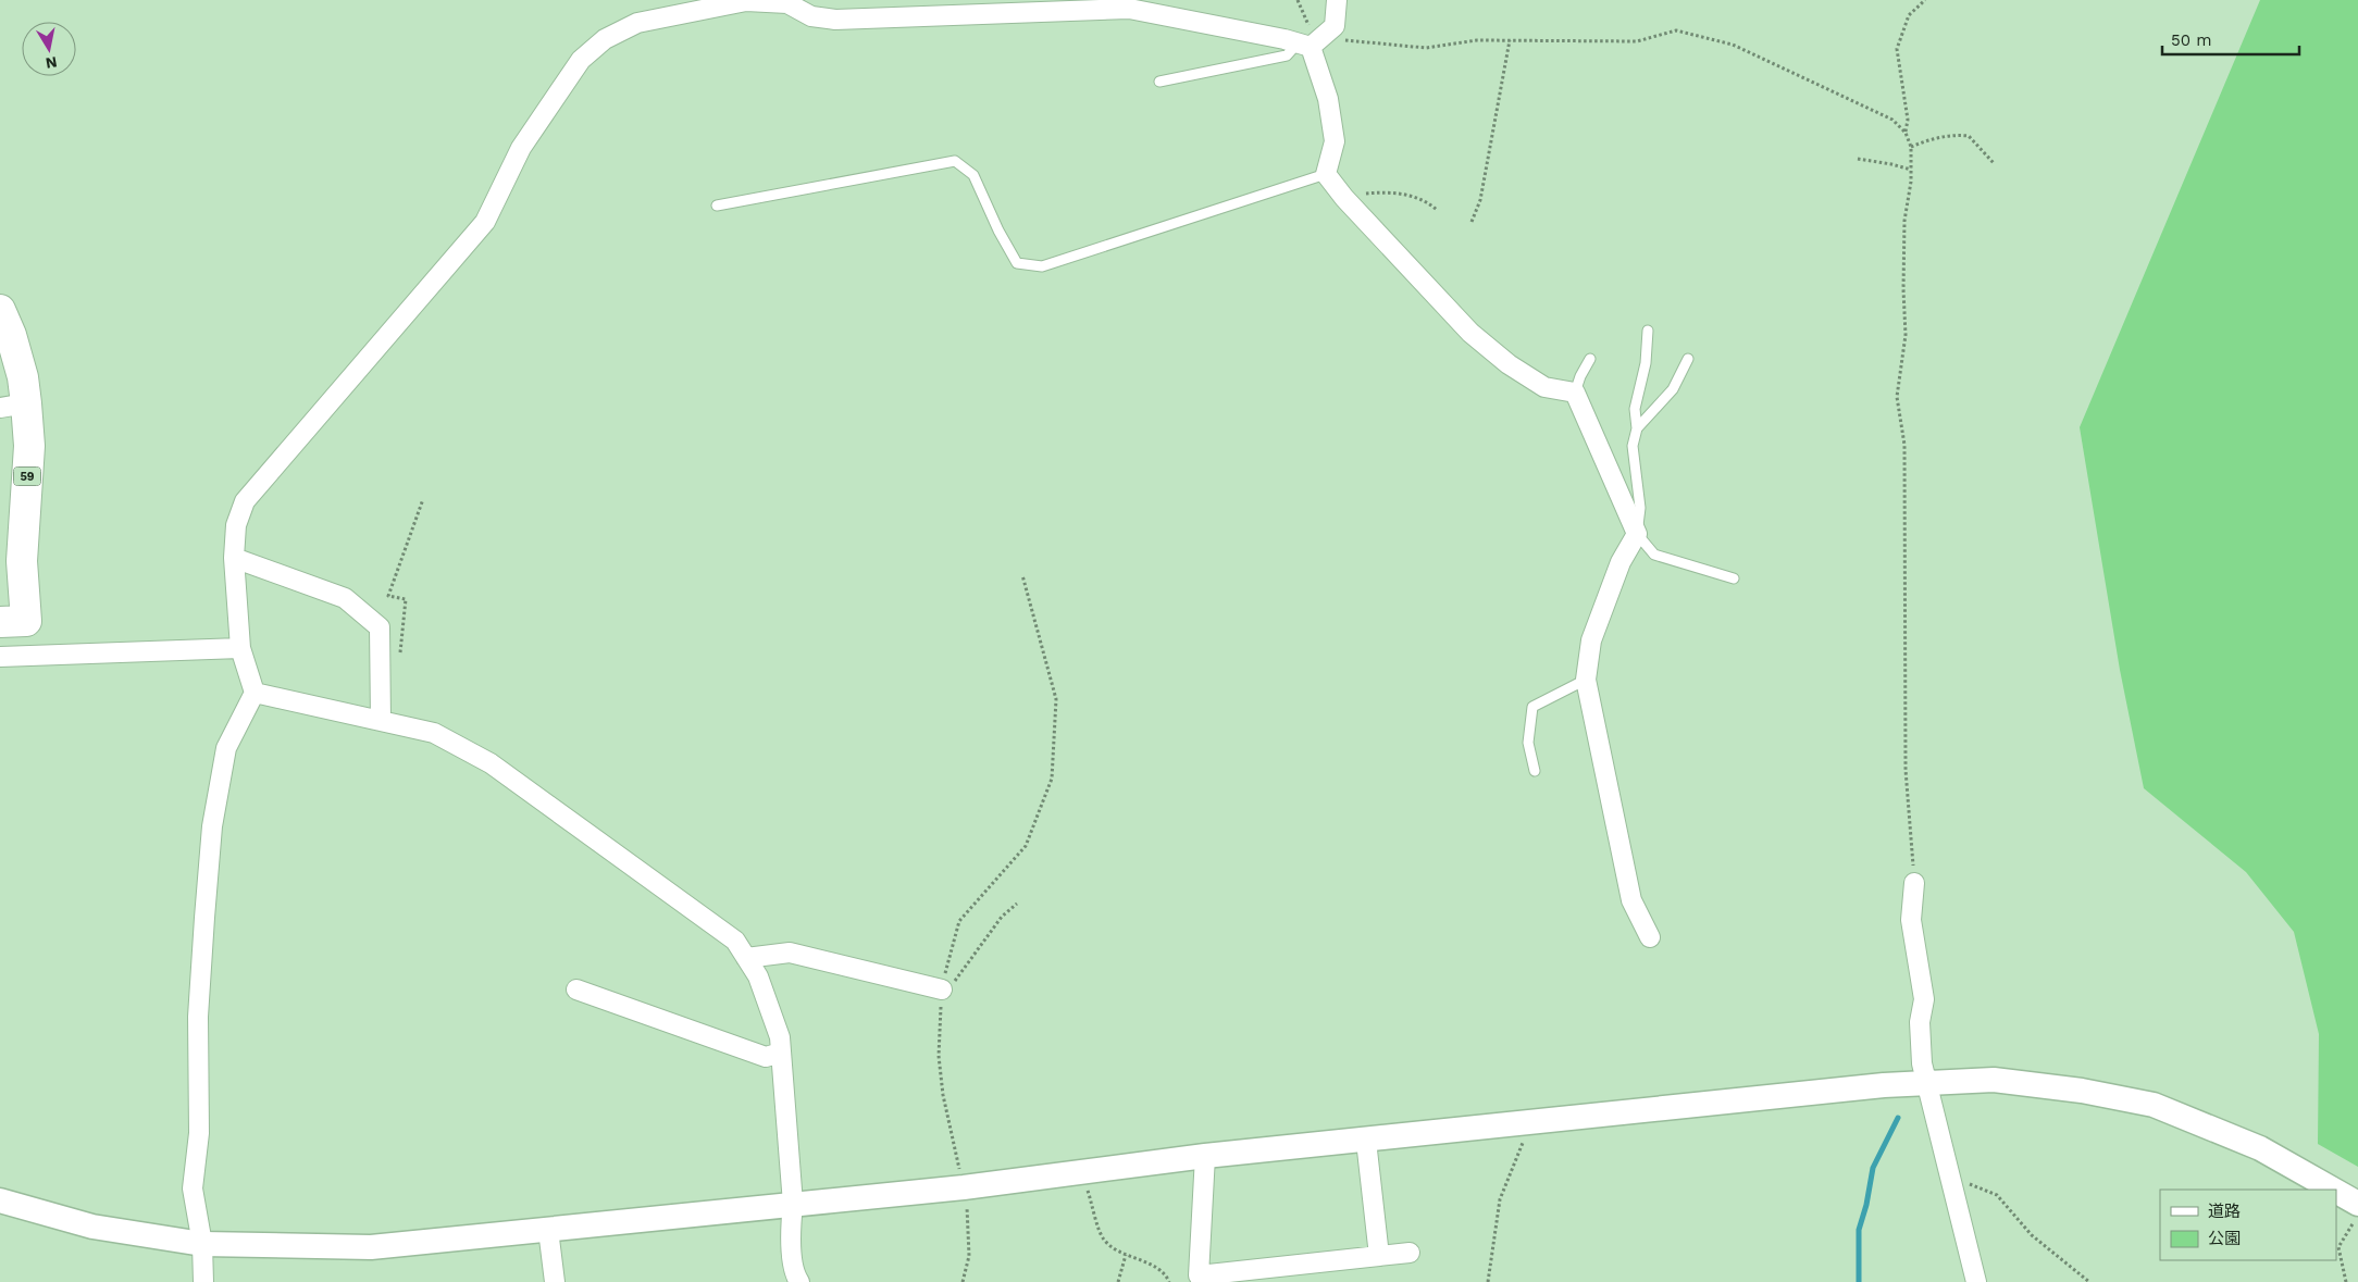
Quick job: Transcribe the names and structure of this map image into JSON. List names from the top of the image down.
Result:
{
  "streets": {
    "main road": ["59"]
  },
  "legend": ["道路", "公園"],
  "scale_bar": "50 m",
  "north": "bottom"
}
